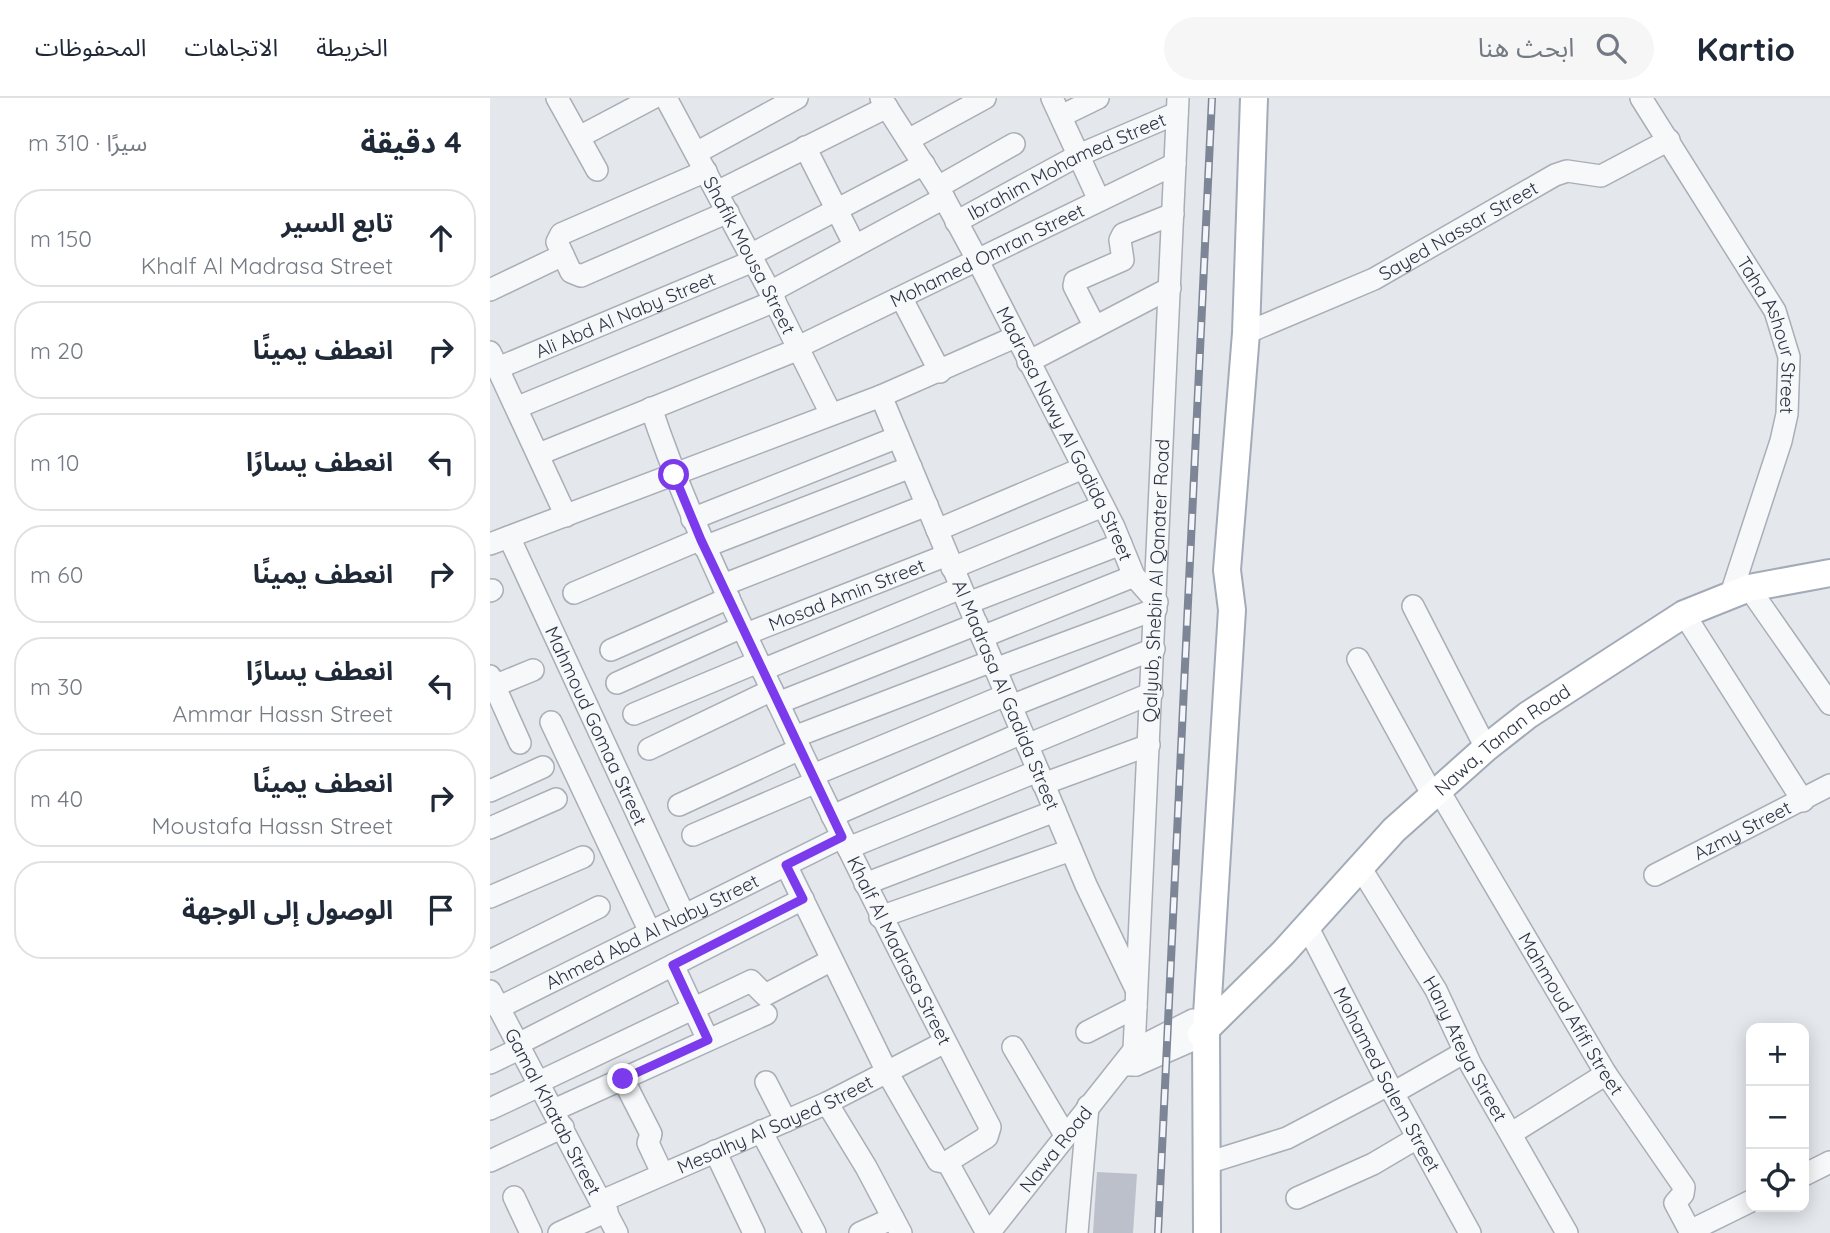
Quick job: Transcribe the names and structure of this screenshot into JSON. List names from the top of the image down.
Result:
{
  "streets": {
    "main road": ["Nawa, Tanan Road"],
    "street": [
      "Ibrahim Mohamed Street",
      "Sayed Nassar Street",
      "Shafik Mousa Street",
      "Mohamed Omran Street",
      "Ali Abd Al Naby Street",
      "Taha Ashour Street",
      "Madrasa Nawy Al Gadida Street",
      "Qalyub, Shebin Al Qanater Road",
      "Mosad Amin Street",
      "Al Madrasa Al Gadida Street",
      "Mahmoud Gomaa Street",
      "Azmy Street",
      "Ahmed Abd Al Naby Street",
      "Khalf Al Madrasa Street",
      "Mahmoud Afifi Street",
      "Hany Ateya Street",
      "Mohamed Salem Street",
      "Gamal Khatab Street",
      "Mesalhy Al Sayed Street",
      "Nawa Road"
    ]
  },
  "crossings": [
    ["Ibrahim Mohamed Street", "Madrasa Nawy Al Gadida Street"],
    ["Ibrahim Mohamed Street", "Qalyub, Shebin Al Qanater Road"],
    ["Sayed Nassar Street", "Taha Ashour Street"],
    ["Shafik Mousa Street", "Mohamed Omran Street"],
    ["Shafik Mousa Street", "Ali Abd Al Naby Street"],
    ["Mohamed Omran Street", "Madrasa Nawy Al Gadida Street"],
    ["Mohamed Omran Street", "Qalyub, Shebin Al Qanater Road"],
    ["Mohamed Omran Street", "Khalf Al Madrasa Street"],
    ["Ali Abd Al Naby Street", "Madrasa Nawy Al Gadida Street"],
    ["Taha Ashour Street", "Nawa, Tanan Road"],
    ["Madrasa Nawy Al Gadida Street", "Qalyub, Shebin Al Qanater Road"],
    ["Madrasa Nawy Al Gadida Street", "Mosad Amin Street"],
    ["Qalyub, Shebin Al Qanater Road", "Al Madrasa Al Gadida Street"],
    ["Qalyub, Shebin Al Qanater Road", "Ahmed Abd Al Naby Street"],
    ["Qalyub, Shebin Al Qanater Road", "Nawa Road"],
    ["Mosad Amin Street", "Al Madrasa Al Gadida Street"],
    ["Mosad Amin Street", "Khalf Al Madrasa Street"],
    ["Al Madrasa Al Gadida Street", "Ahmed Abd Al Naby Street"],
    ["Mahmoud Gomaa Street", "Ahmed Abd Al Naby Street"],
    ["Nawa, Tanan Road", "Mahmoud Afifi Street"],
    ["Nawa, Tanan Road", "Hany Ateya Street"],
    ["Nawa, Tanan Road", "Mohamed Salem Street"],
    ["Nawa, Tanan Road", "Nawa Road"],
    ["Ahmed Abd Al Naby Street", "Khalf Al Madrasa Street"],
    ["Ahmed Abd Al Naby Street", "Gamal Khatab Street"],
    ["Khalf Al Madrasa Street", "Mesalhy Al Sayed Street"],
    ["Gamal Khatab Street", "Mesalhy Al Sayed Street"]
  ],
  "page": {
    "header": "Kartio",
    "search": "ابحث هنا",
    "nav": ["الخريطة", "الاتجاهات", "المحفوظات"],
    "heading": ["4 دقيقة", "سيرًا · 310 m"],
    "list": [
      ["تابع السير", "Khalf Al Madrasa Street", "150 m"],
      ["انعطف يمينًا", "20 m"],
      ["انعطف يسارًا", "10 m"],
      ["انعطف يمينًا", "60 m"],
      ["انعطف يسارًا", "Ammar Hassn Street", "30 m"],
      ["انعطف يمينًا", "Moustafa Hassn Street", "40 m"],
      "الوصول إلى الوجهة"
    ],
    "map_buttons": ["+", "−"]
  }
}
